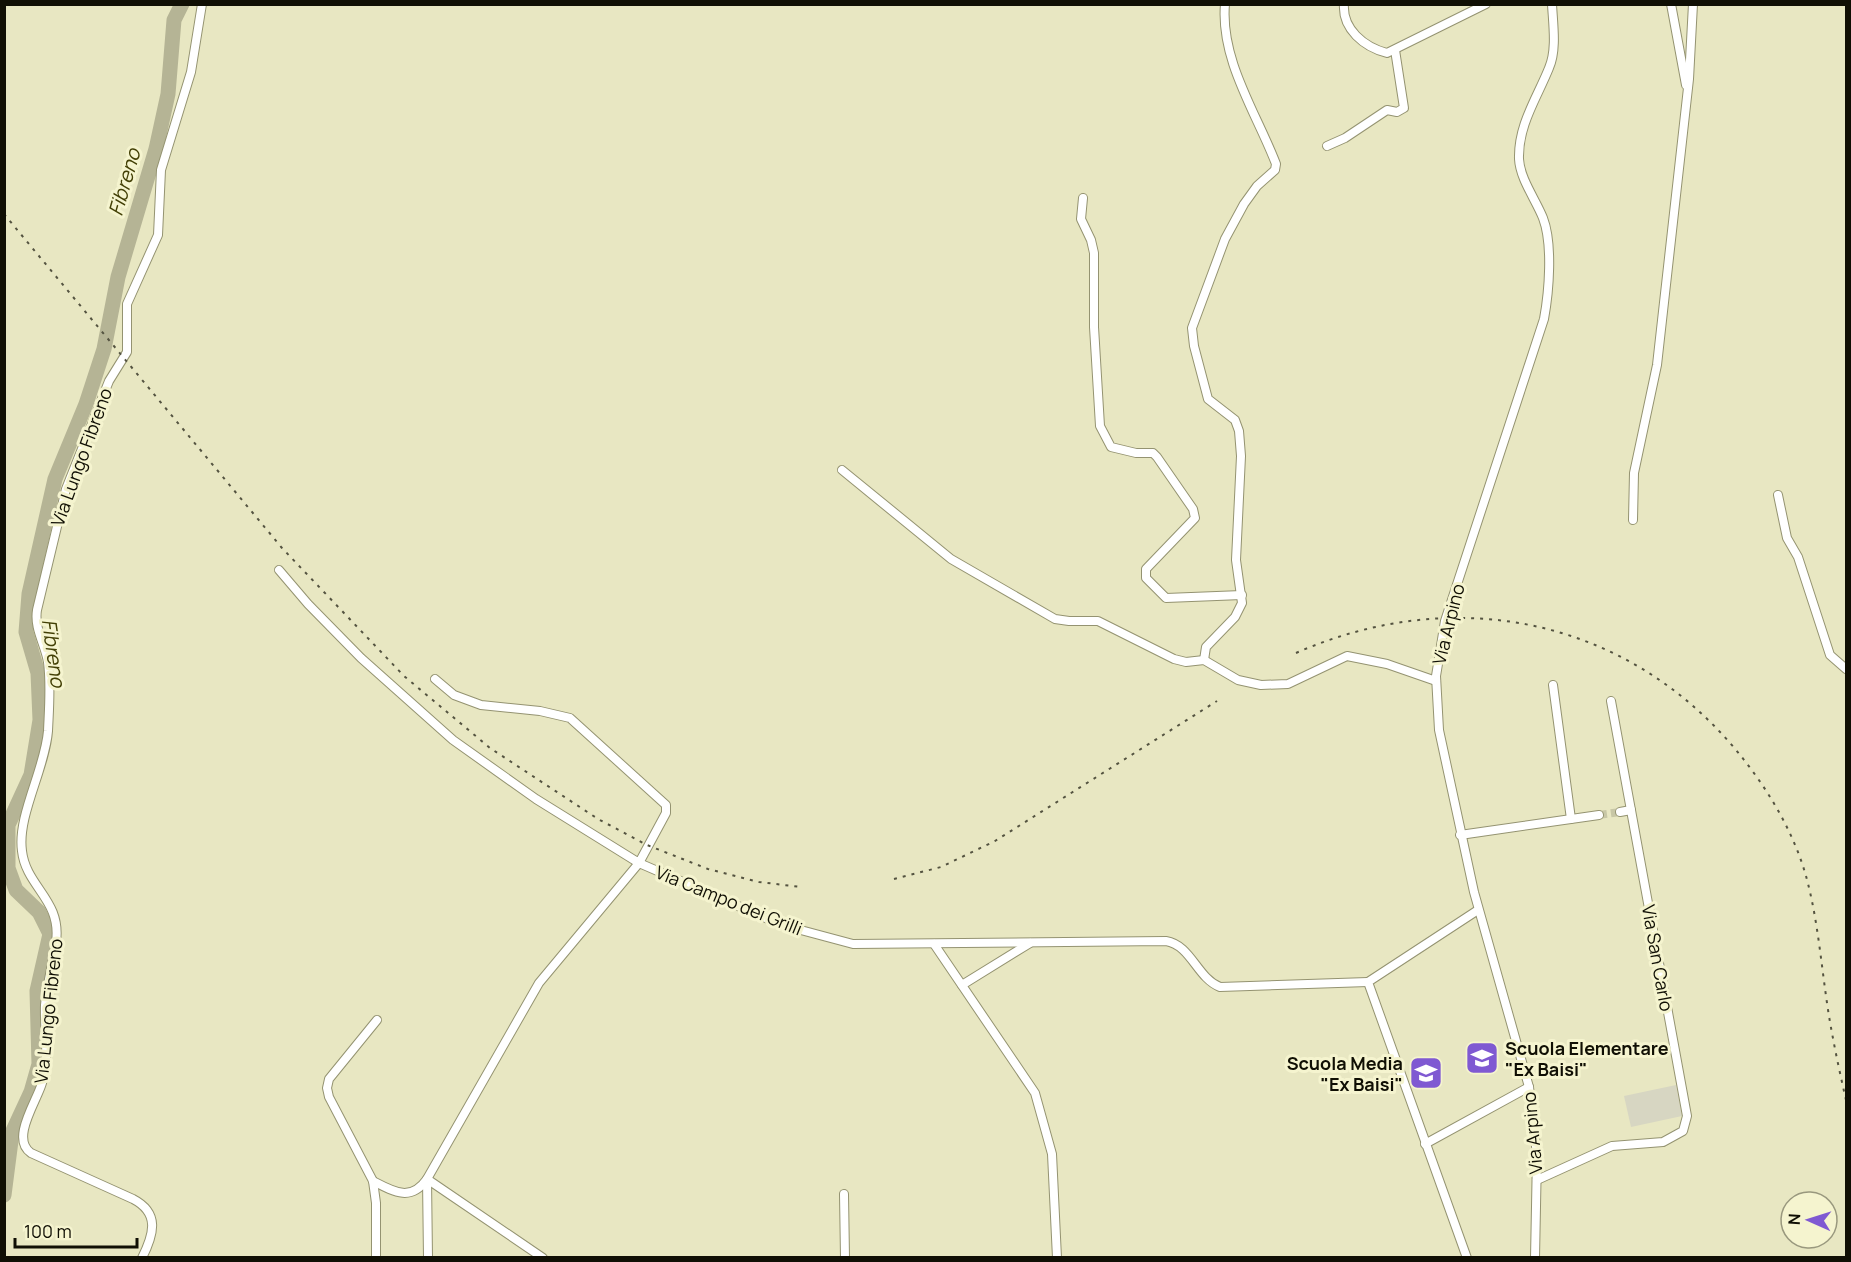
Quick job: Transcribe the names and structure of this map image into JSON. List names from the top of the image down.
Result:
{
  "streets": {
    "street": [
      "Via Lungo Fibreno",
      "Via Arpino",
      "Via Campo dei Grilli",
      "Via San Carlo"
    ]
  },
  "crossings": [
    ["Via Arpino", "Via San Carlo"]
  ],
  "water": ["Fibreno"],
  "places": {
    "school or university": ["Scuola Elementare \"Ex Baisi\"", "Scuola Media \"Ex Baisi\""]
  },
  "scale_bar": "100 m",
  "north": "left"
}
